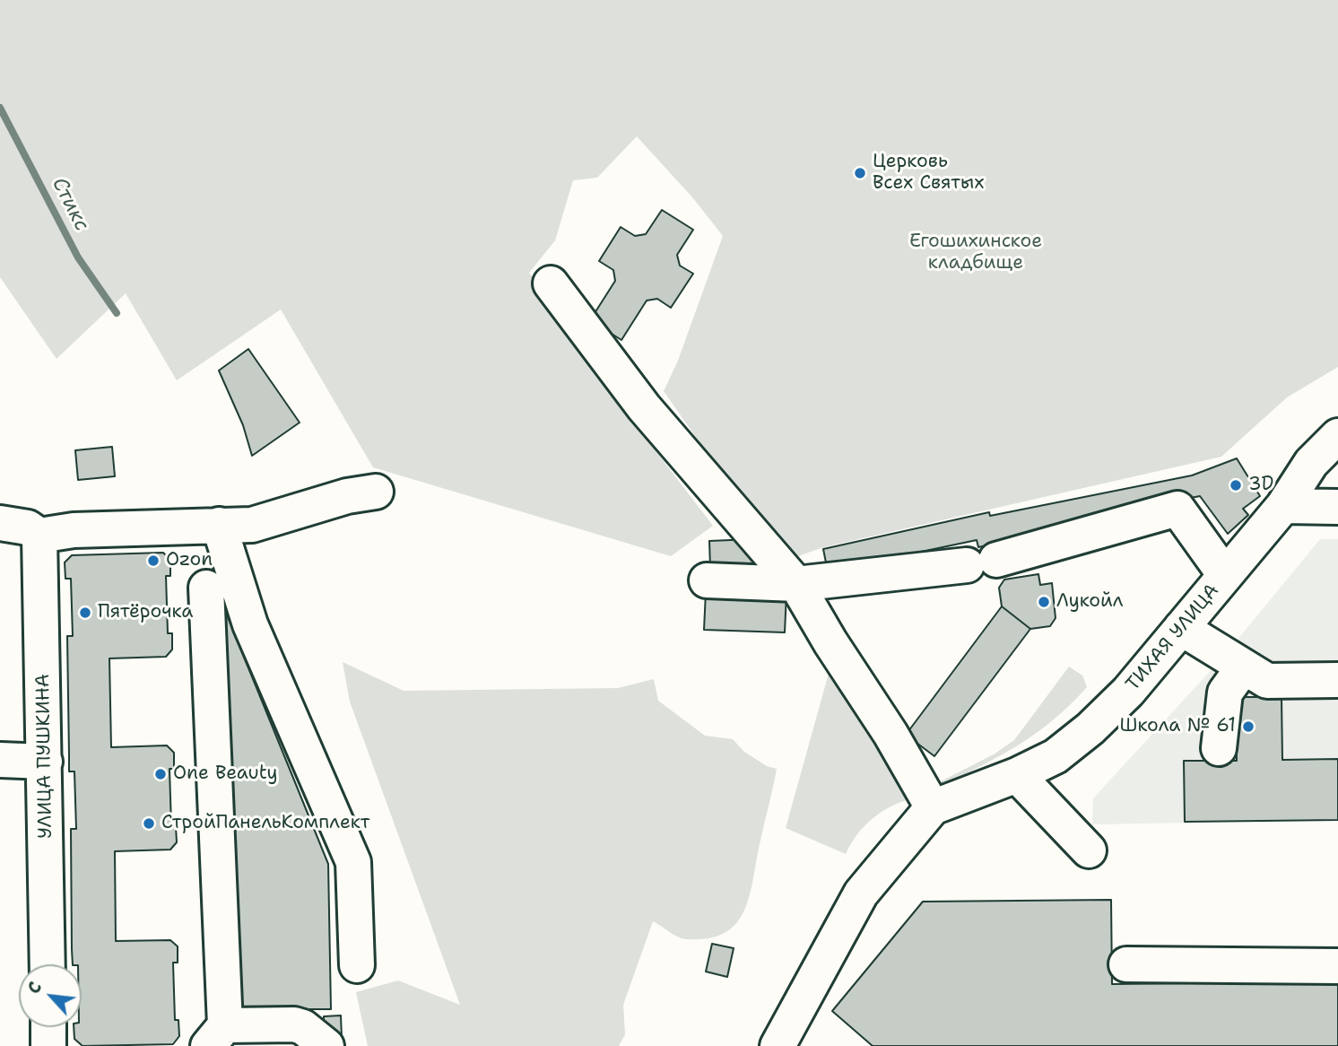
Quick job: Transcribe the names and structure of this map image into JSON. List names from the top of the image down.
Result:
{
  "streets": {
    "street": ["ТИХАЯ УЛИЦА", "УЛИЦА ПУШКИНА"]
  },
  "water": ["Стикс"],
  "parks": ["Егошихинское кладбище"],
  "places": [
    "Церковь Всех Святых",
    "3D",
    "Ozon",
    "Лукойл",
    "Пятёрочка",
    "Школа № 61",
    "One Beauty",
    "СтройПанельКомплект"
  ],
  "north": "top left"
}
